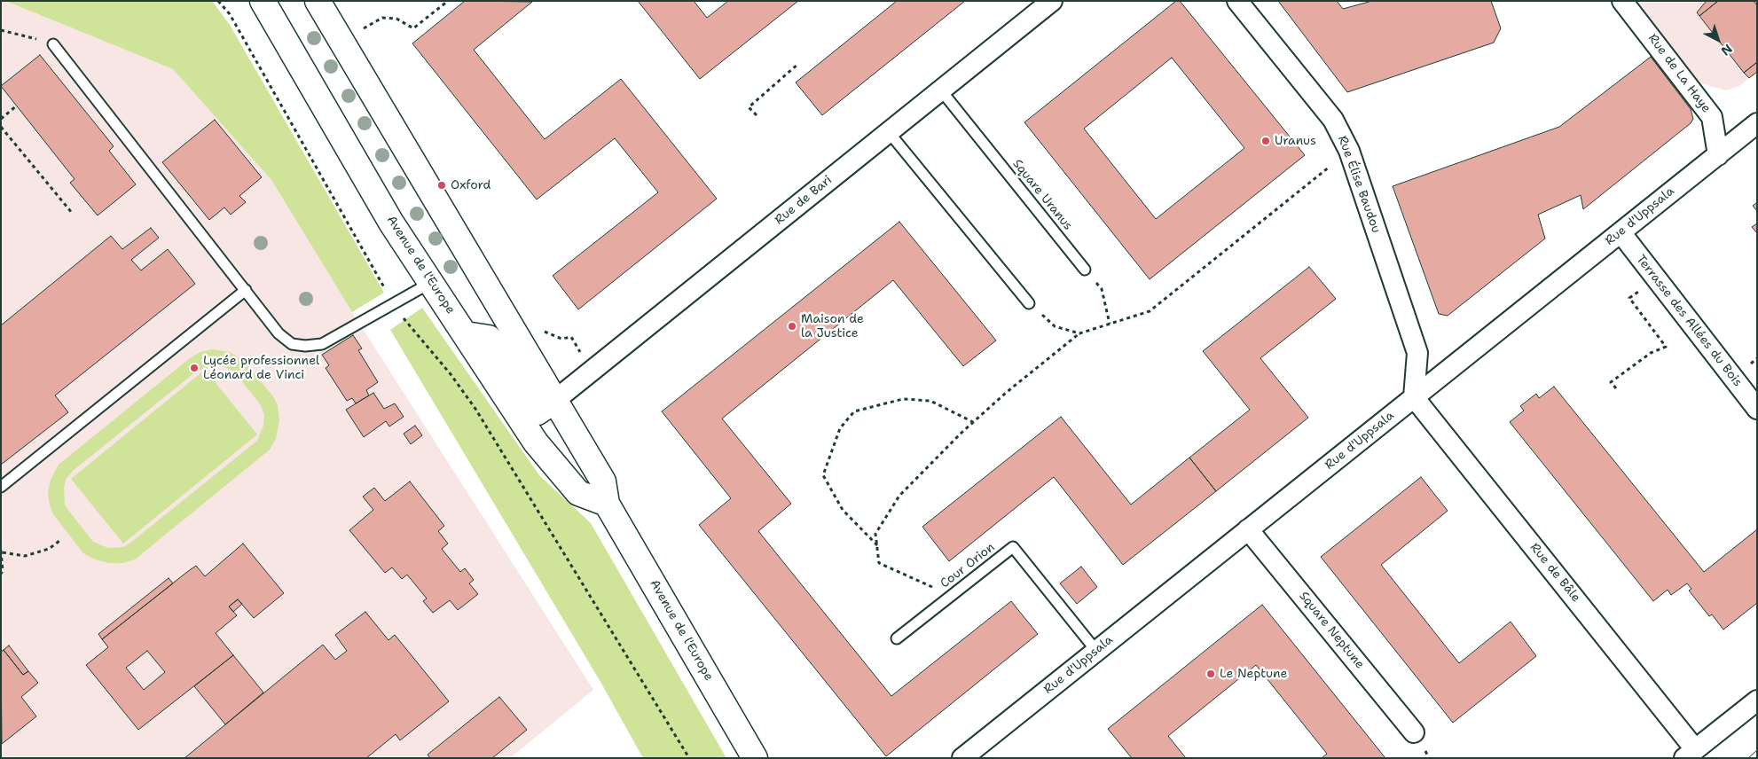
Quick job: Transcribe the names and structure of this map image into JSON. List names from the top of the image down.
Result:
{
  "streets": {
    "main road": ["Avenue de l'Europe"],
    "street": [
      "Rue de La Haye",
      "Rue Élise Baudou",
      "Rue de Bari",
      "Rue d'Uppsala",
      "Terrasse des Allées du Bois",
      "Rue de Bâle",
      "Square Neptune"
    ],
    "lane": ["Square Uranus", "Cour Orion"]
  },
  "crossings": [
    ["Rue de La Haye", "Rue d'Uppsala"],
    ["Rue Élise Baudou", "Rue d'Uppsala"],
    ["Rue Élise Baudou", "Rue de Bâle"],
    ["Square Uranus", "Rue de Bari"],
    ["Rue de Bari", "Avenue de l'Europe"],
    ["Rue d'Uppsala", "Terrasse des Allées du Bois"],
    ["Rue d'Uppsala", "Cour Orion"],
    ["Rue d'Uppsala", "Rue de Bâle"],
    ["Rue d'Uppsala", "Square Neptune"]
  ],
  "places": [
    "Uranus",
    "Oxford",
    "Maison de la Justice",
    "Lycée professionnel Léonard de Vinci",
    "Le Neptune"
  ],
  "north": "bottom right"
}
